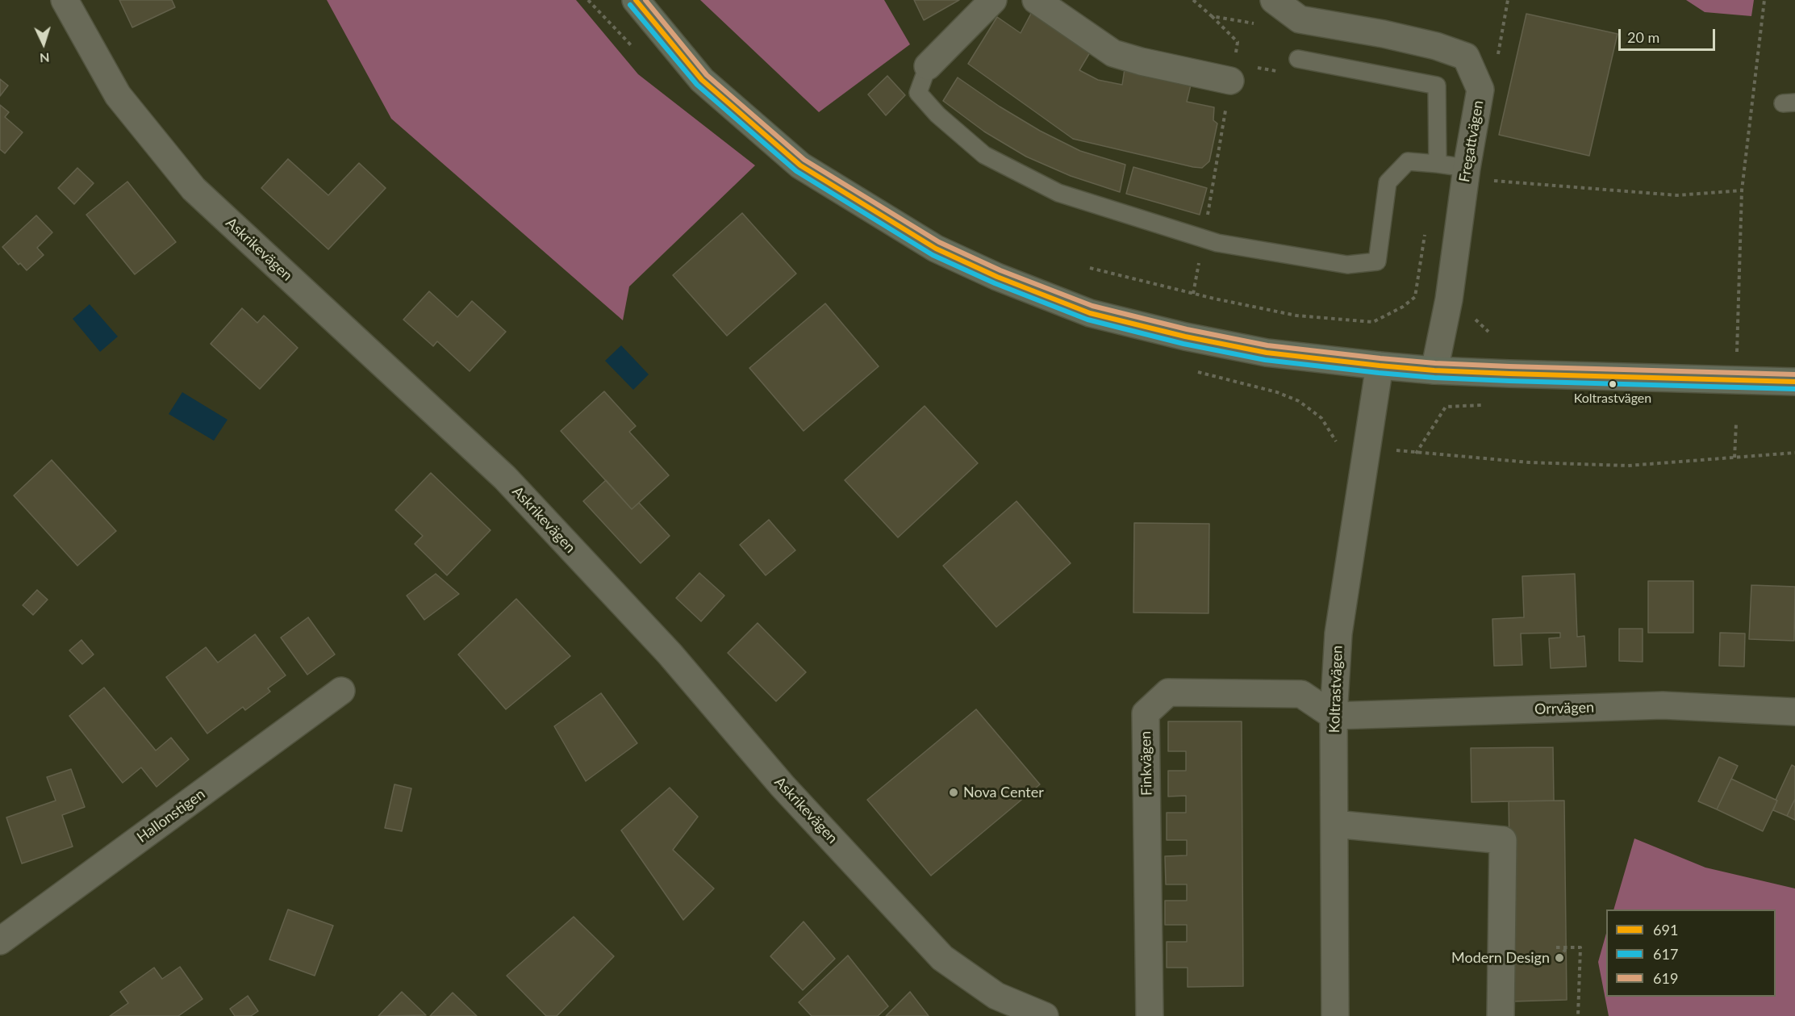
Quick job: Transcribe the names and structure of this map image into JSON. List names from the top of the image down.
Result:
{
  "streets": {
    "street": [
      "Fregattvägen",
      "Askrikevägen",
      "Koltrastvägen",
      "Orrvägen",
      "Finkvägen",
      "Hallonstigen"
    ]
  },
  "crossings": [
    ["Koltrastvägen", "Orrvägen"],
    ["Koltrastvägen", "Finkvägen"],
    ["Orrvägen", "Finkvägen"]
  ],
  "places": ["Koltrastvägen", "Nova Center", "Modern Design"],
  "lines": ["transit line 691", "transit line 619", "transit line 617"],
  "legend": ["691", "617", "619"],
  "scale_bar": "20 m",
  "north": "bottom"
}
